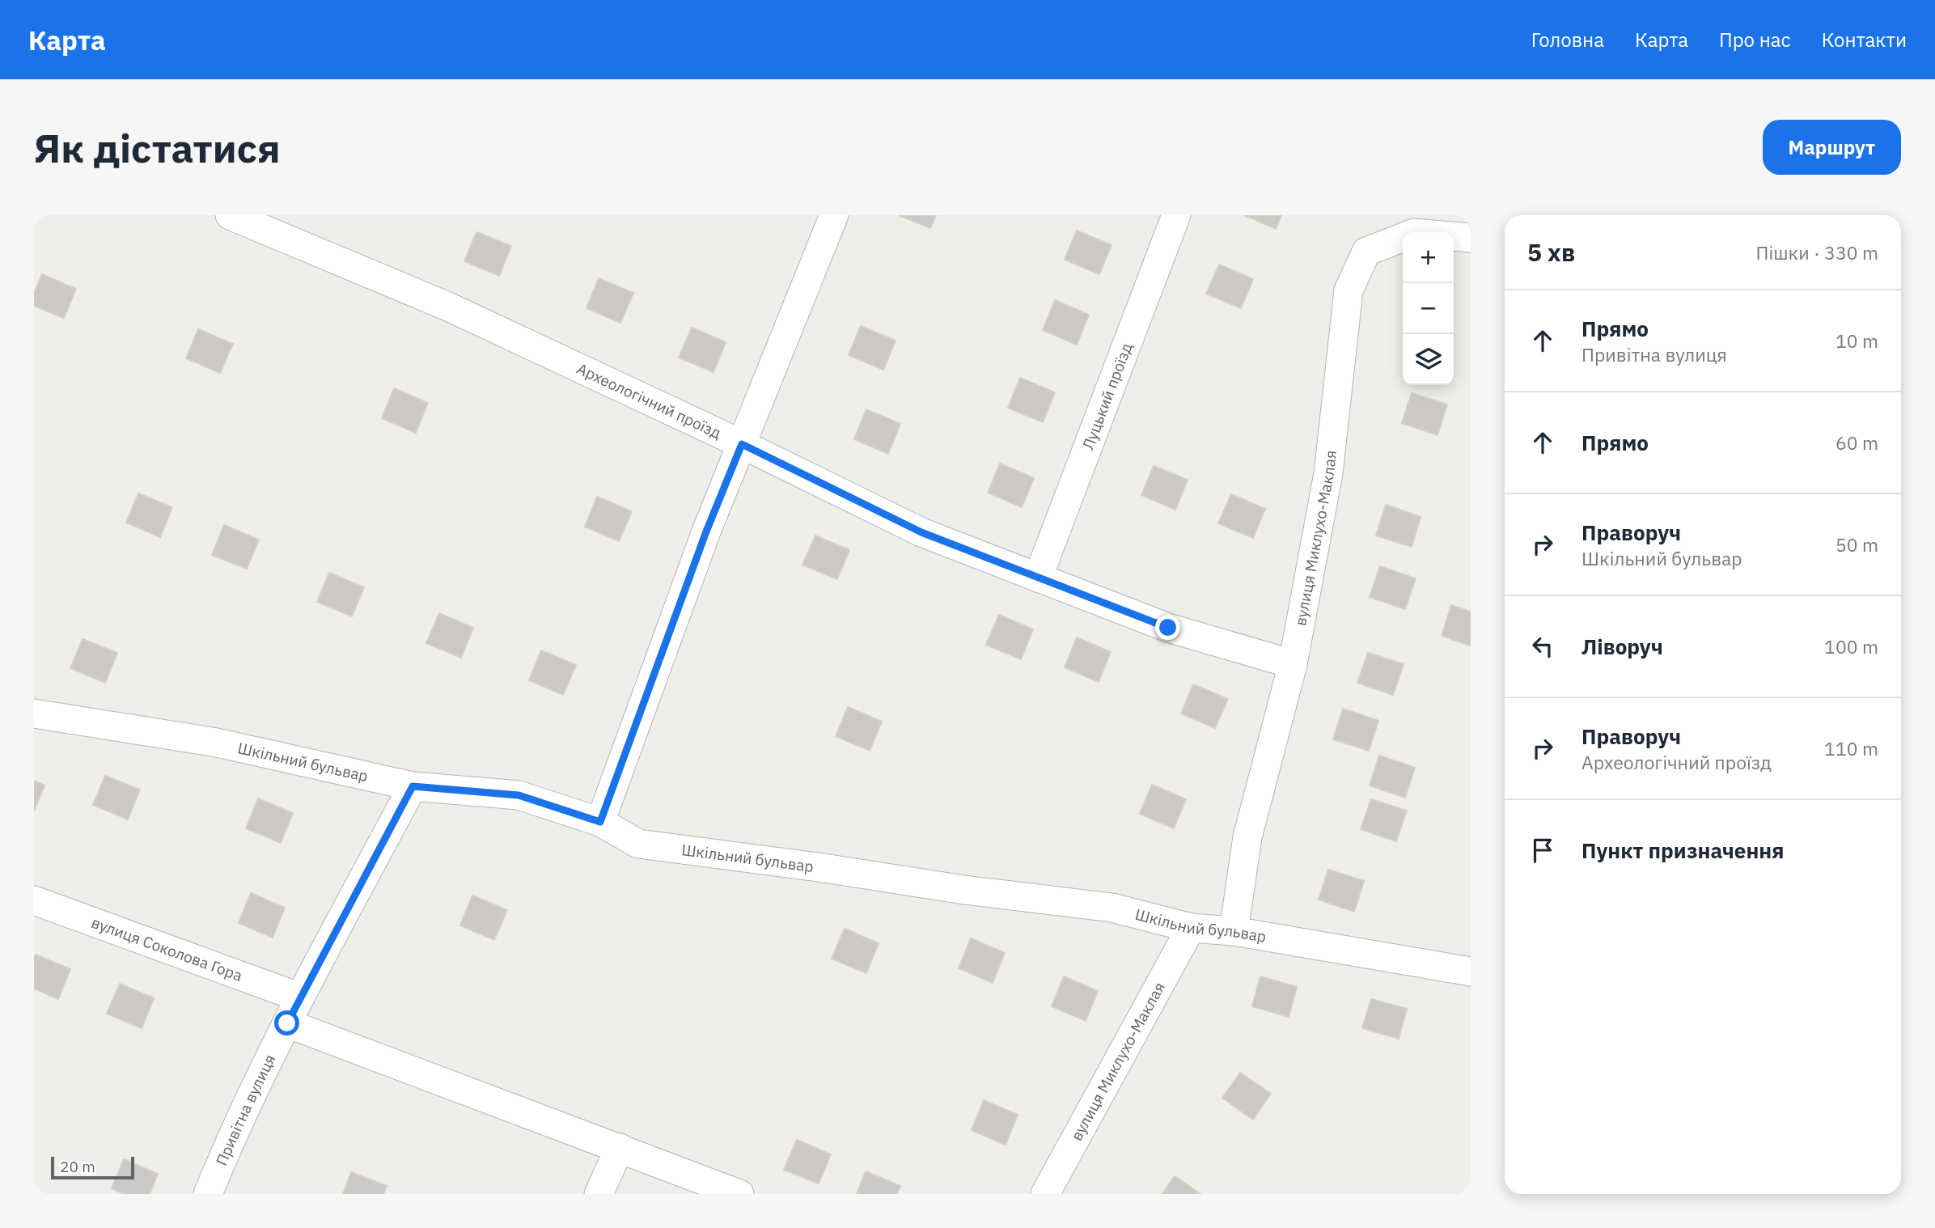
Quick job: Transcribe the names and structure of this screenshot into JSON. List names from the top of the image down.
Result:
{
  "streets": {
    "street": [
      "Луцький проїзд",
      "Археологічний проїзд",
      "вулиця Миклухо-Маклая",
      "Шкільний бульвар",
      "вулиця Соколова Гора",
      "Привітна вулиця"
    ]
  },
  "crossings": [
    ["Луцький проїзд", "Археологічний проїзд"],
    ["Археологічний проїзд", "вулиця Миклухо-Маклая"],
    ["вулиця Миклухо-Маклая", "Шкільний бульвар"],
    ["Шкільний бульвар", "Привітна вулиця"],
    ["вулиця Соколова Гора", "Привітна вулиця"]
  ],
  "scale_bar": "20 m",
  "page": {
    "header": "Карта",
    "nav": [
      "Головна",
      "Карта",
      "Про нас",
      "Контакти"
    ],
    "buttons": "Маршрут",
    "title": "Як дістатися",
    "heading": ["5 хв", "Пішки · 330 m"],
    "map_buttons": ["+", "−"],
    "list": [
      ["Прямо", "Привітна вулиця", "10 m"],
      ["Прямо", "60 m"],
      ["Праворуч", "Шкільний бульвар", "50 m"],
      ["Ліворуч", "100 m"],
      ["Праворуч", "Археологічний проїзд", "110 m"],
      "Пункт призначення"
    ],
    "scale": "20 m"
  }
}
